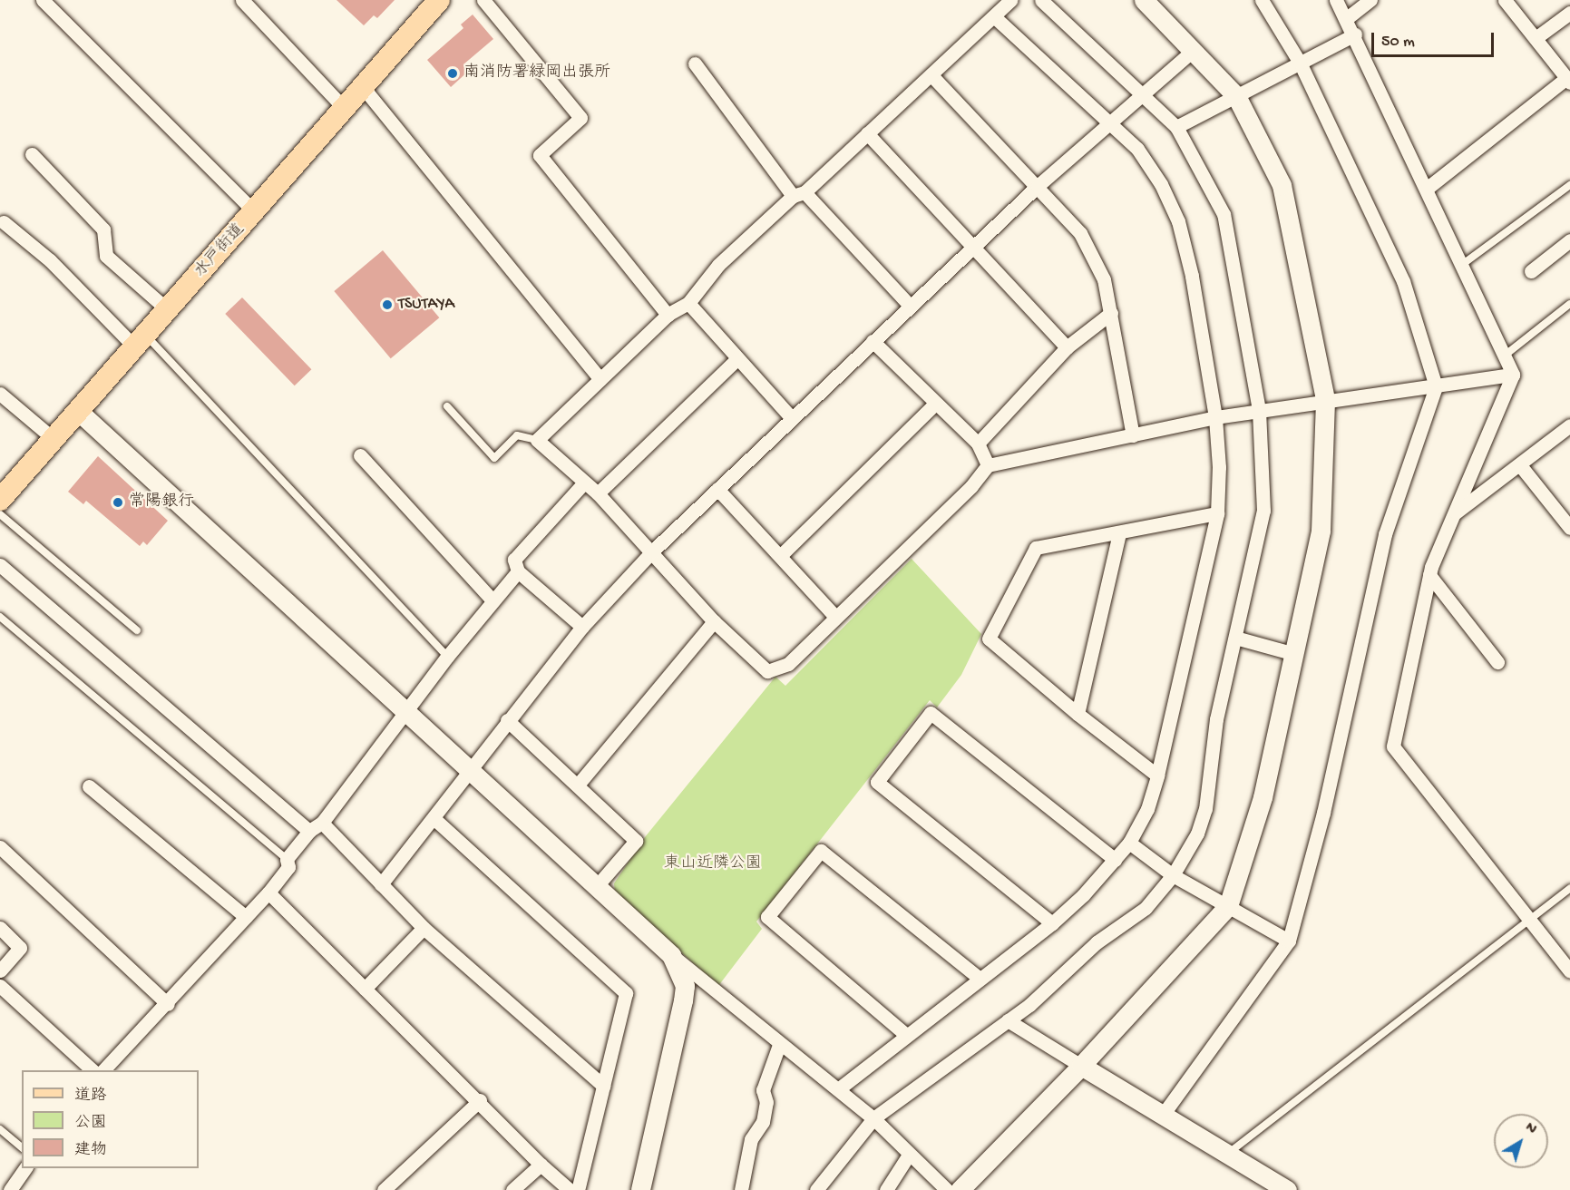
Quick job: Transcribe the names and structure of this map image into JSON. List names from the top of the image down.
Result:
{
  "streets": {
    "main road": ["水戸街道"]
  },
  "parks": ["東山近隣公園"],
  "places": ["南消防署緑岡出張所", "TSUTAYA", "常陽銀行"],
  "legend": ["道路", "公園", "建物"],
  "scale_bar": "50 m",
  "north": "top right"
}
